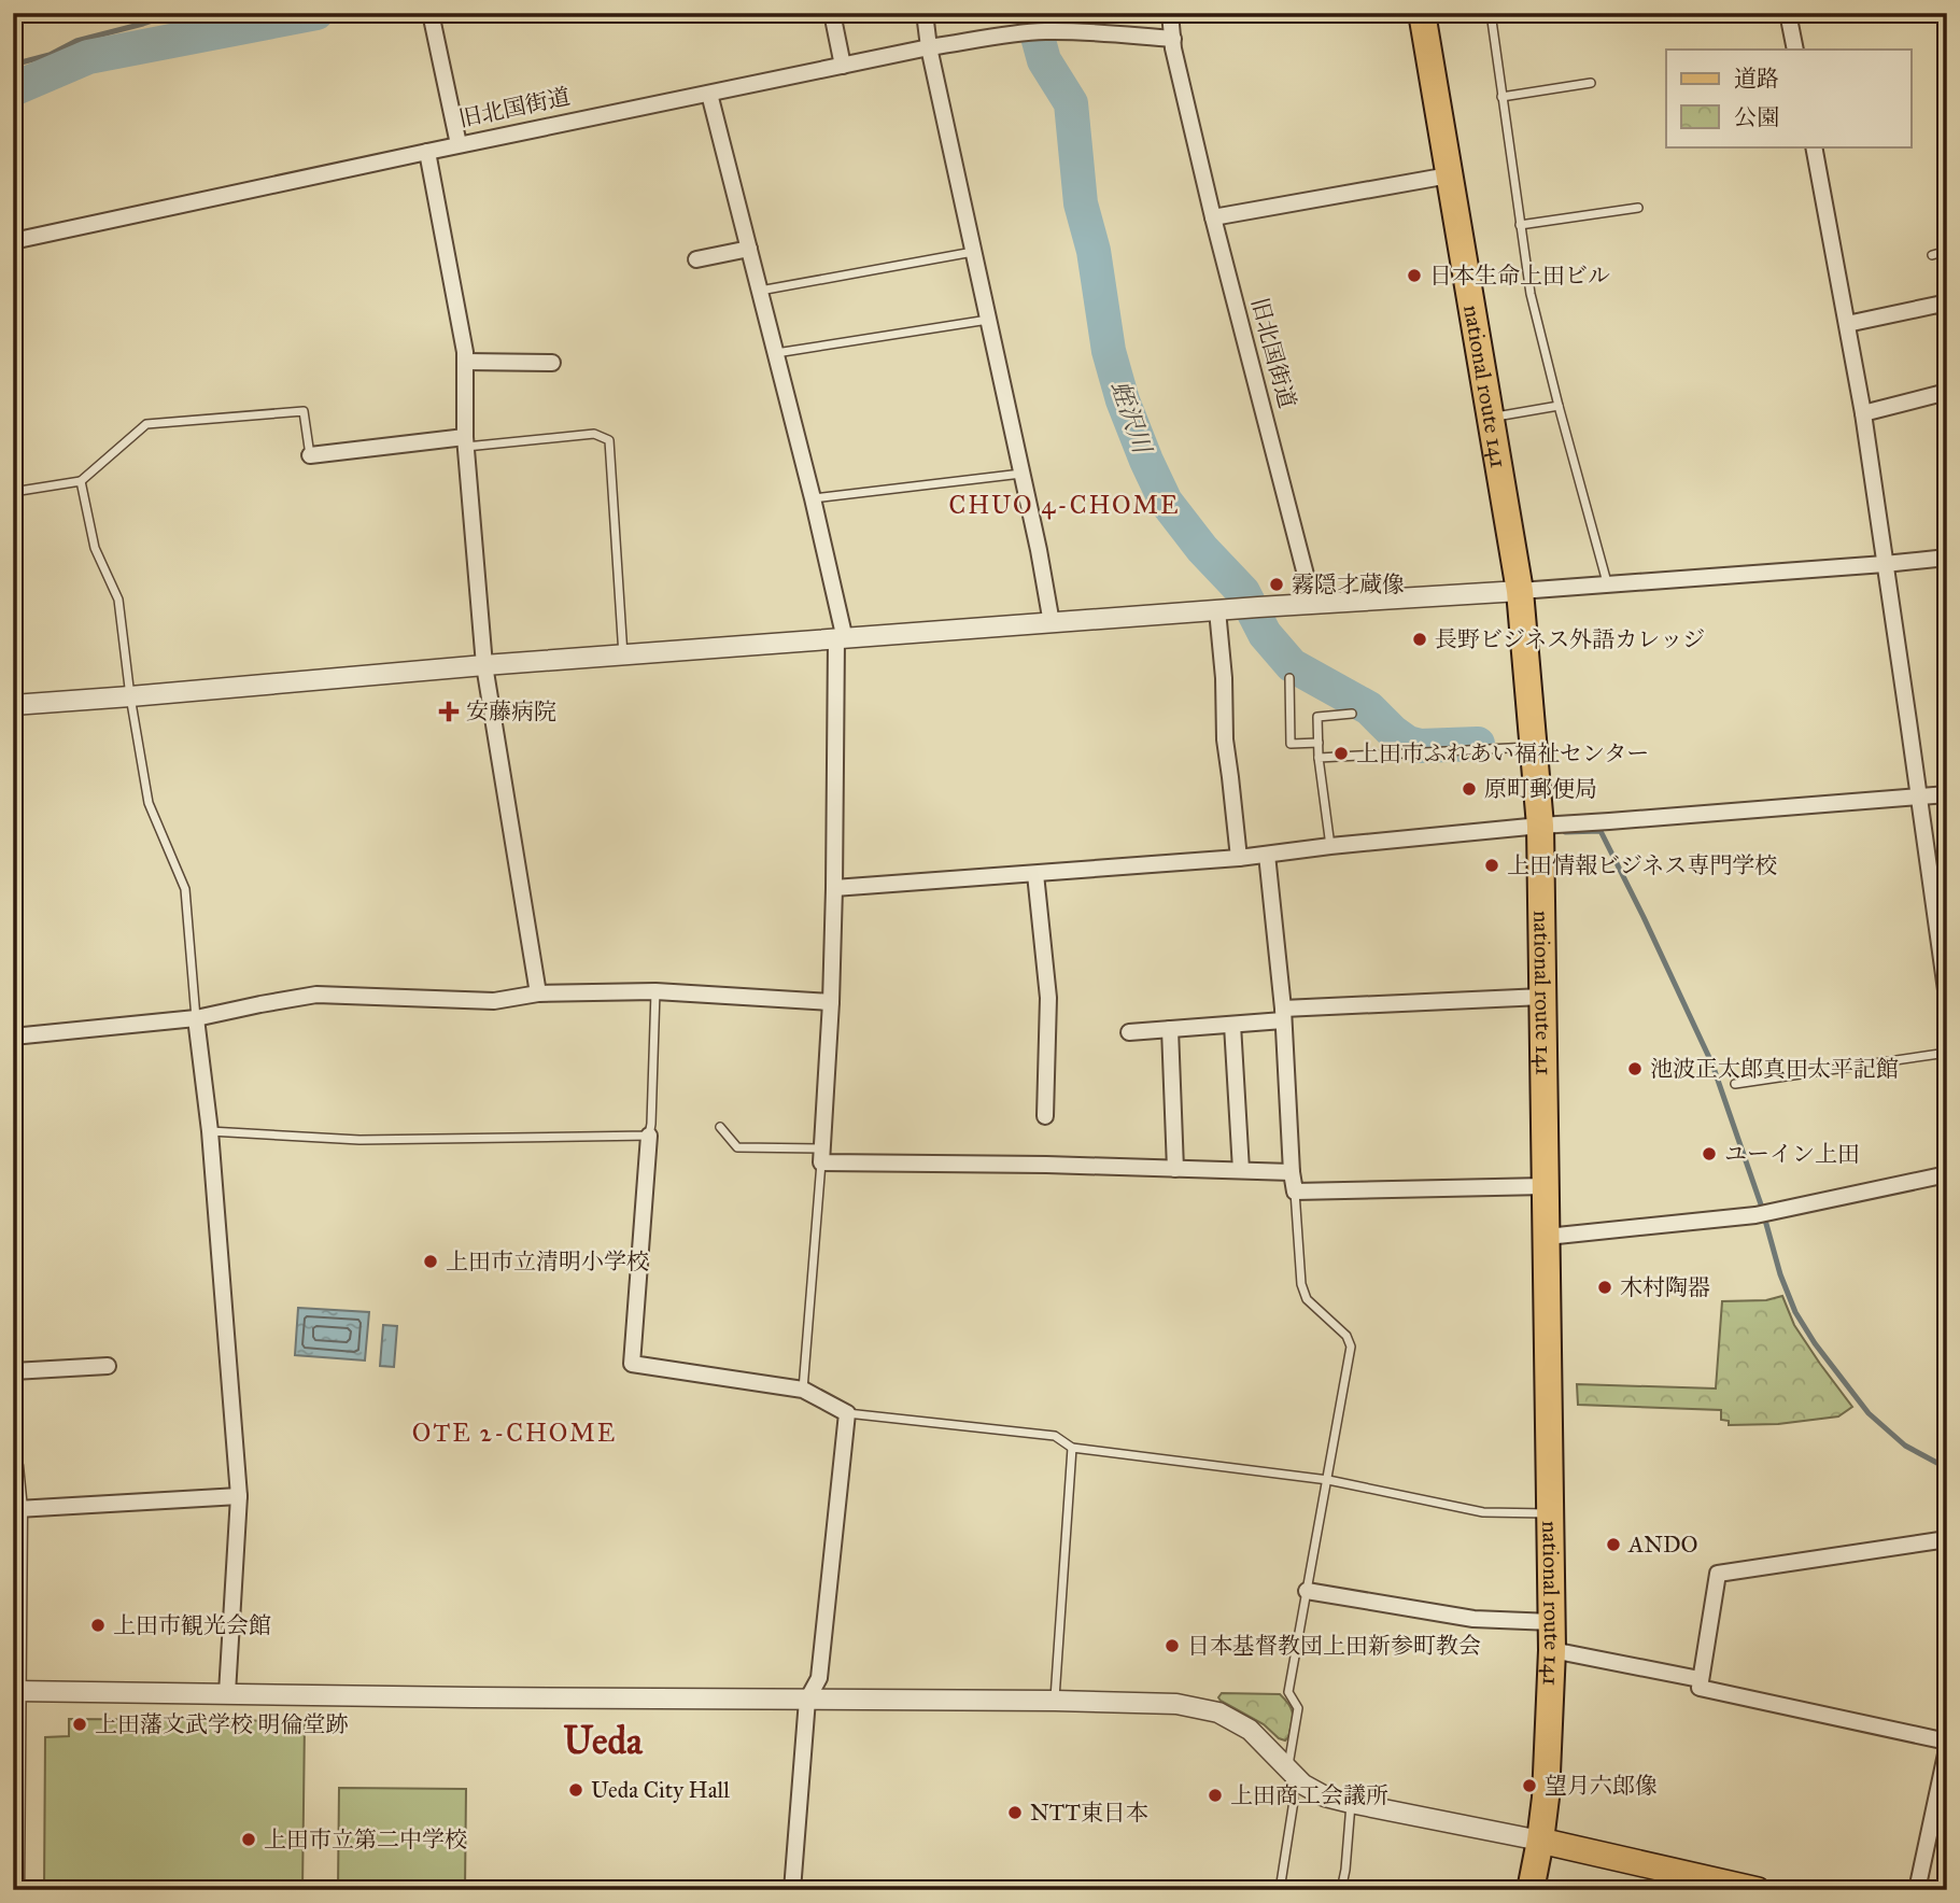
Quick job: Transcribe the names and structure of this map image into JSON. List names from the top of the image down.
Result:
{
  "streets": {
    "highway": ["national route 141"],
    "street": ["旧北国街道"]
  },
  "districts": ["CHUO 4-CHOME", "OTE 2-CHOME", "Ueda"],
  "water": ["蛭沢川"],
  "places": {
    "other": [
      "日本生命上田ビル",
      "霧隠才蔵像",
      "長野ビジネス外語カレッジ",
      "上田市ふれあい福祉センター",
      "原町郵便局",
      "上田情報ビジネス専門学校",
      "池波正太郎真田太平記館",
      "ユーイン上田",
      "上田市立清明小学校",
      "木村陶器",
      "ANDO",
      "上田市観光会館",
      "日本基督教団上田新参町教会",
      "上田藩文武学校 明倫堂跡",
      "望月六郎像",
      "Ueda City Hall",
      "上田商工会議所",
      "NTT東日本",
      "上田市立第二中学校"
    ],
    "health": ["安藤病院"]
  },
  "legend": ["道路", "公園"]
}
